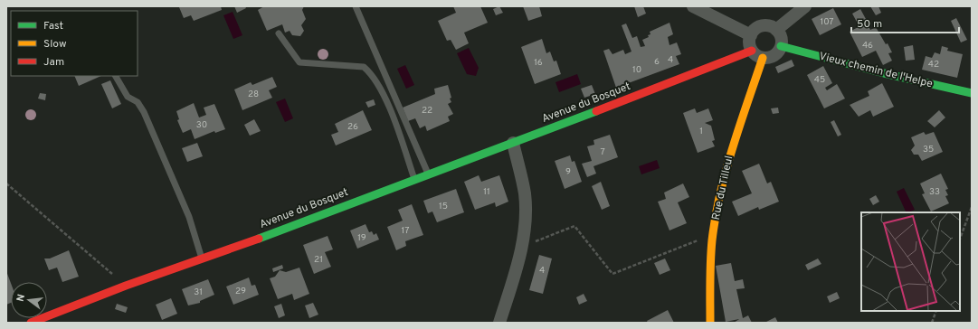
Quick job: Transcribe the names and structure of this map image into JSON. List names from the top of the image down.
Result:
{
  "streets": {
    "street": ["Vieux chemin de l'Helpe", "Avenue du Bosquet", "Rue du Tilleul"]
  },
  "crossings": [
    ["Vieux chemin de l'Helpe", "Avenue du Bosquet"],
    ["Vieux chemin de l'Helpe", "Rue du Tilleul"],
    ["Avenue du Bosquet", "Rue du Tilleul"]
  ],
  "house_numbers": [
    "107",
    "46",
    "4",
    "6",
    "16",
    "42",
    "10",
    "45",
    "28",
    "22",
    "30",
    "26",
    "1",
    "35",
    "7",
    "9",
    "11",
    "33",
    "15",
    "17",
    "19",
    "21",
    "4",
    "29",
    "31"
  ],
  "legend": ["Fast", "Slow", "Jam"],
  "scale_bar": "50 m",
  "north": "left"
}
